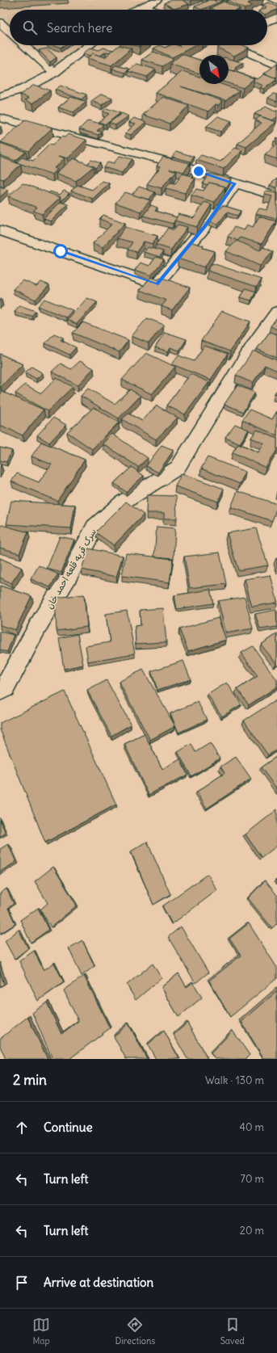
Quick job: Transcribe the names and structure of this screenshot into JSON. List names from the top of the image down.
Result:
{
  "streets": {
    "street": ["سرک قریه قلعه احمد خان"]
  },
  "north": "bottom right",
  "page": {
    "search": "Search here",
    "heading": ["2 min", "Walk · 130 m"],
    "list": [
      ["Continue", "40 m"],
      ["Turn left", "70 m"],
      ["Turn left", "20 m"],
      "Arrive at destination"
    ],
    "nav": ["Map", "Directions", "Saved"]
  }
}
